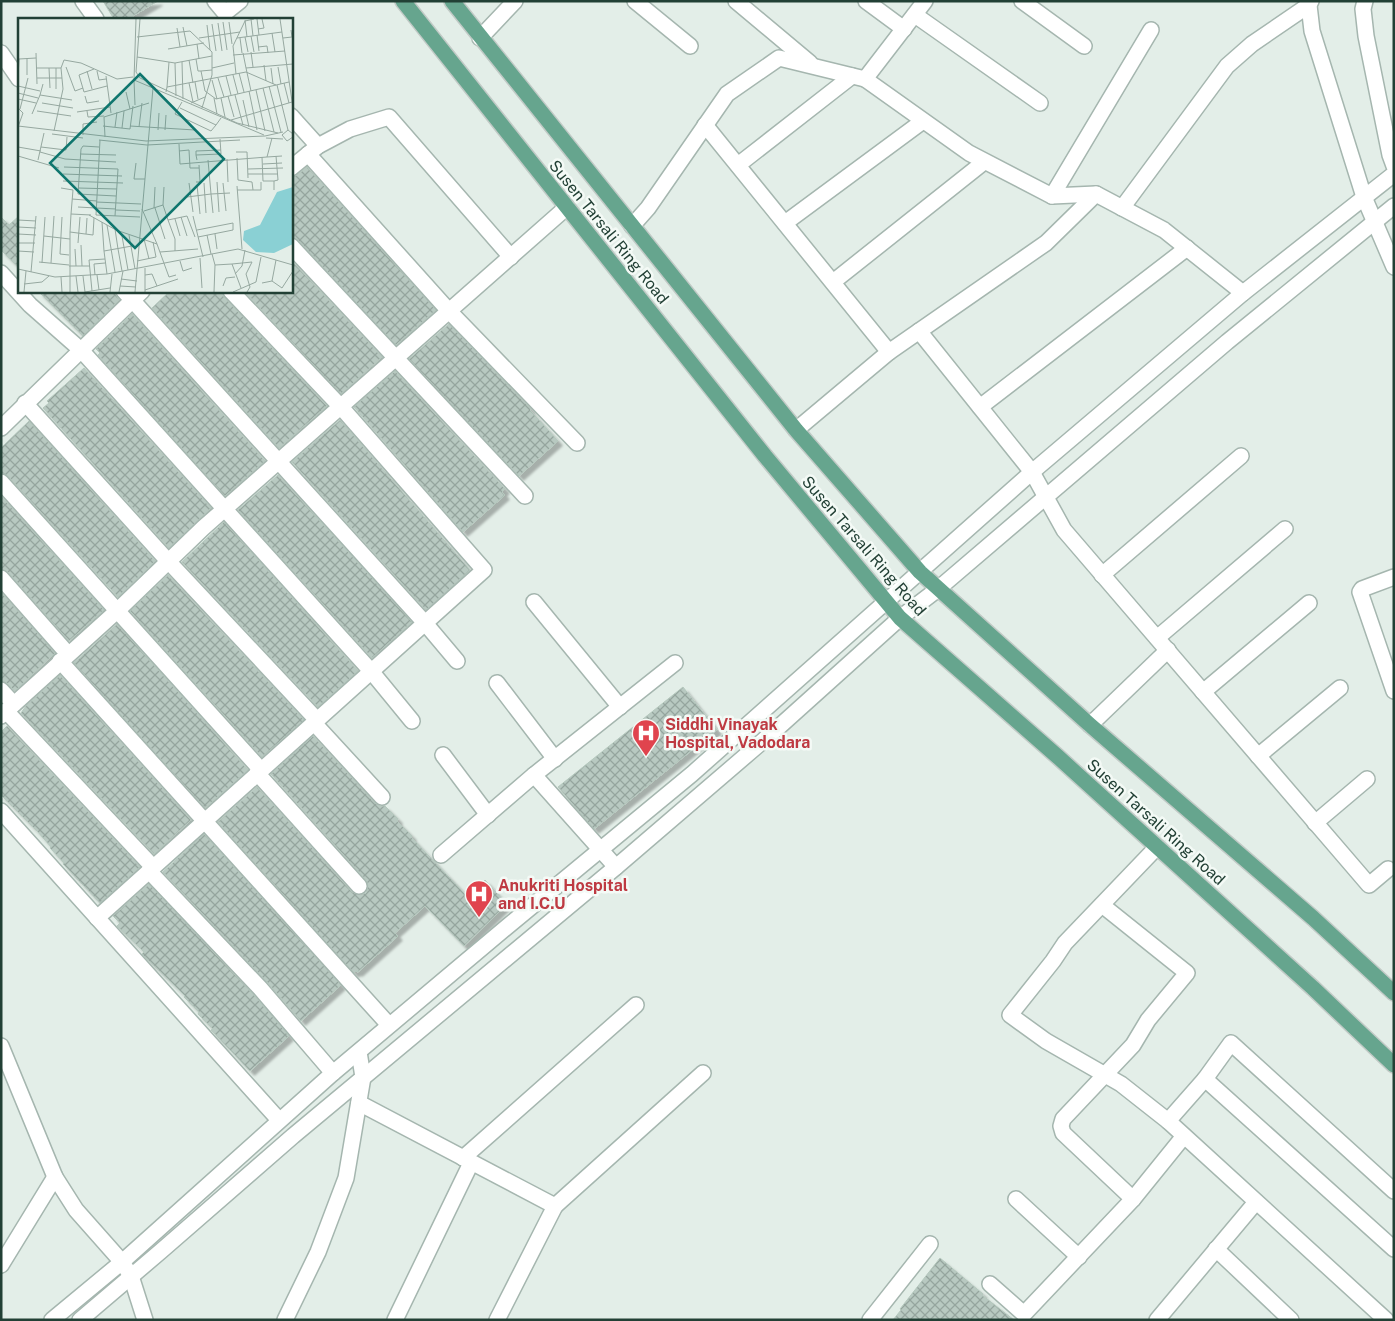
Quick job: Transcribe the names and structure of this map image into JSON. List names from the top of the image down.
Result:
{
  "streets": {
    "main road": ["Susen Tarsali Ring Road"]
  },
  "places": {
    "hospital": ["Siddhi Vinayak Hospital, Vadodara", "Anukriti Hospital and I.C.U"]
  }
}
